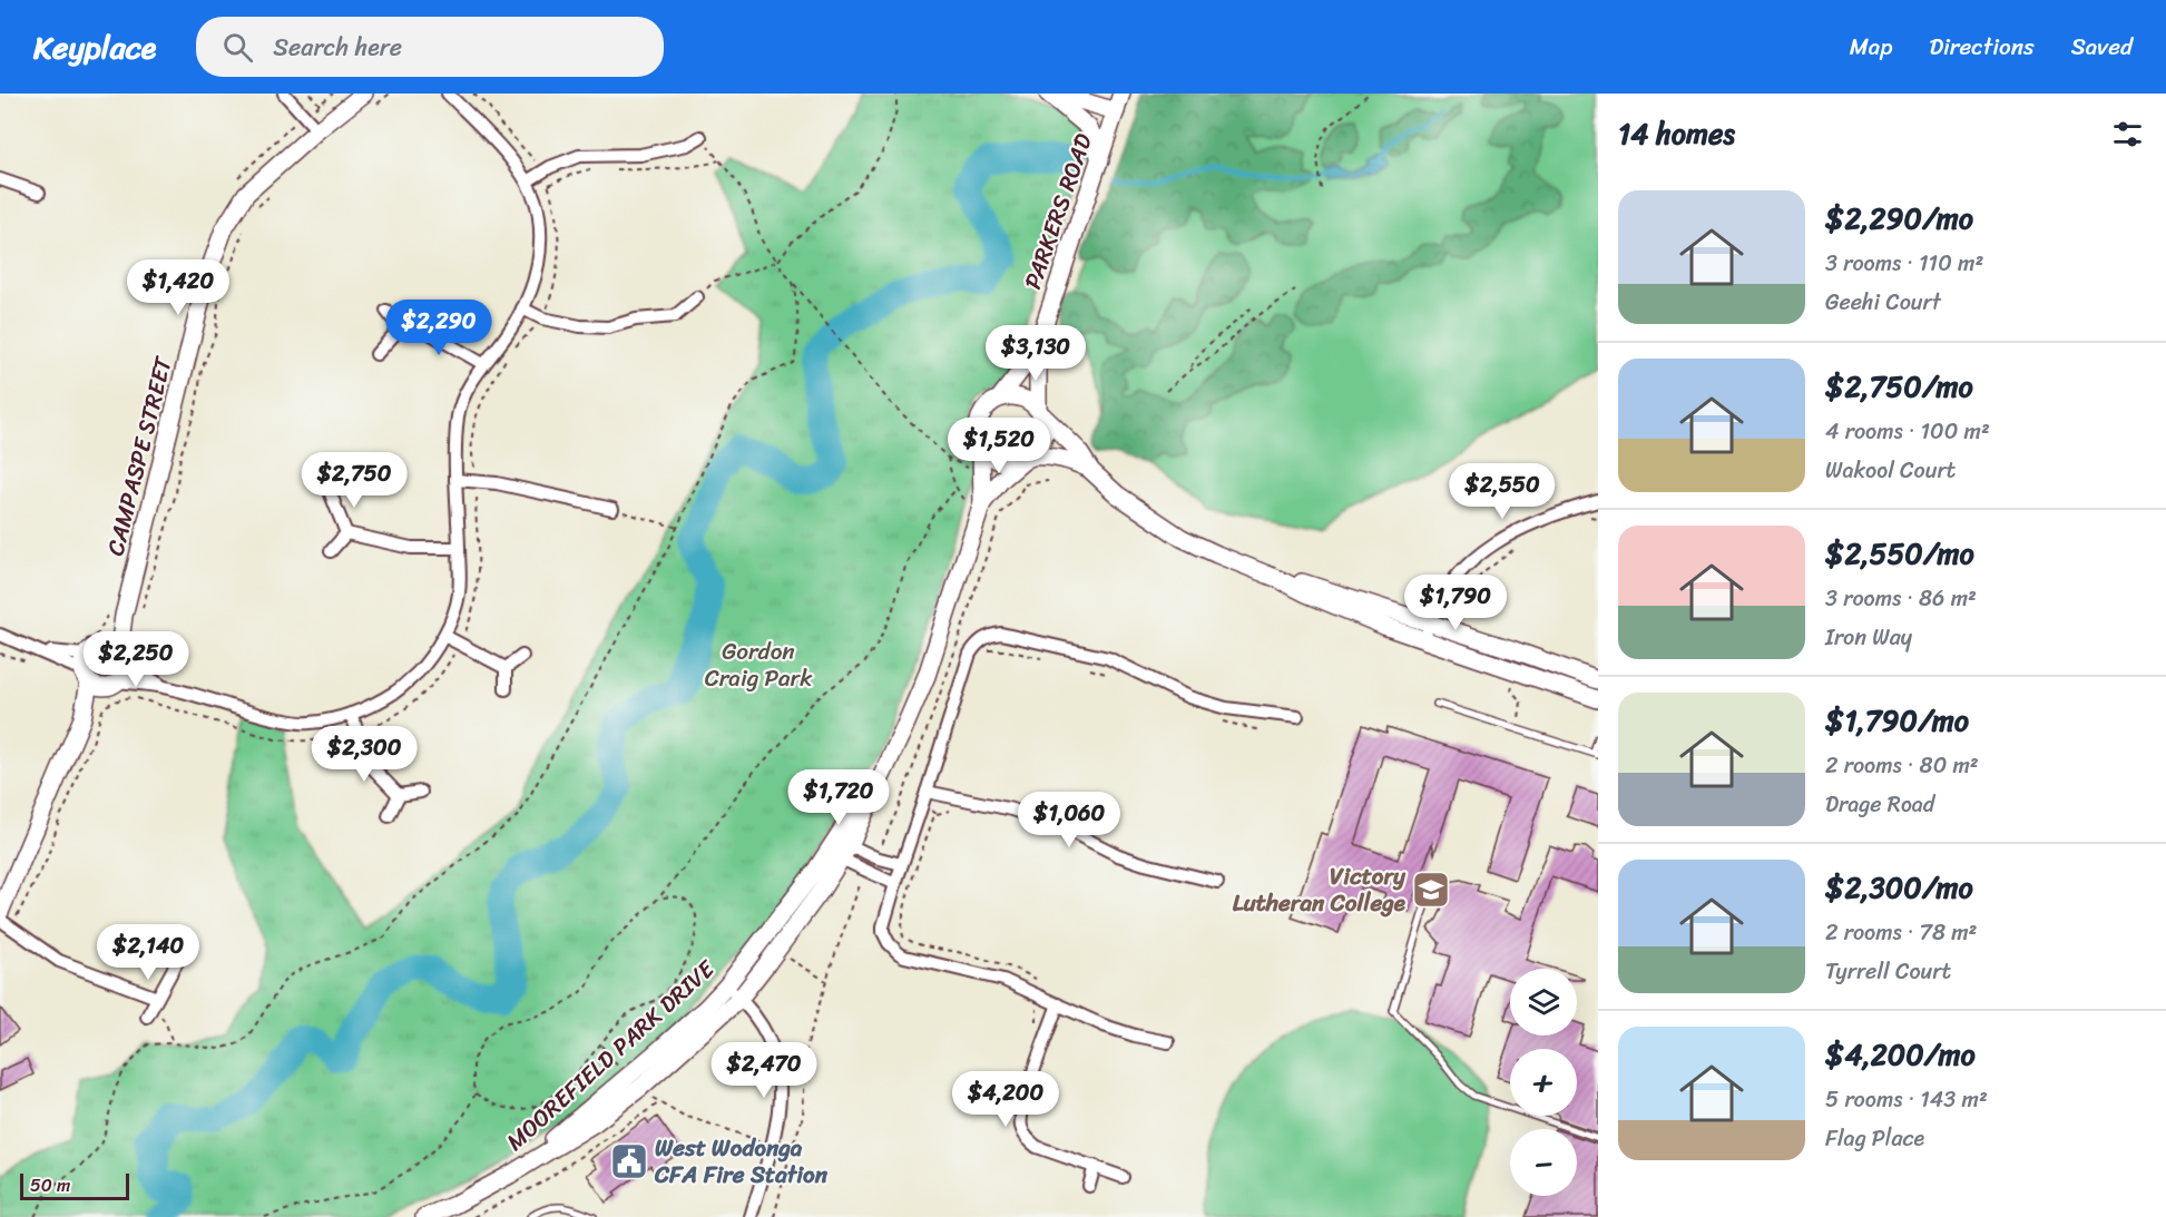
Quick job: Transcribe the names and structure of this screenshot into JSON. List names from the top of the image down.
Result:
{
  "streets": {
    "main road": ["PARKERS ROAD", "CAMPASPE STREET", "MOOREFIELD PARK DRIVE"]
  },
  "parks": ["Gordon Craig Park"],
  "places": {
    "school or university": ["Victory Lutheran College"],
    "public building": ["West Wodonga CFA Fire Station"]
  },
  "scale_bar": "50 m",
  "page": {
    "header": "Keyplace",
    "search": "Search here",
    "nav": ["Map", "Directions", "Saved"],
    "heading": "14 homes",
    "list": [
      {
        "name": "$2,290/mo",
        "note": "3 rooms · 110 m² · Geehi Court"
      },
      {
        "name": "$2,750/mo",
        "note": "4 rooms · 100 m² · Wakool Court"
      },
      {
        "name": "$2,550/mo",
        "note": "3 rooms · 86 m² · Iron Way"
      },
      {
        "name": "$1,790/mo",
        "note": "2 rooms · 80 m² · Drage Road"
      },
      {
        "name": "$2,300/mo",
        "note": "2 rooms · 78 m² · Tyrrell Court"
      },
      {
        "name": "$4,200/mo",
        "note": "5 rooms · 143 m² · Flag Place"
      }
    ],
    "price": [
      "$1,420",
      "$2,290",
      "$3,130",
      "$1,520",
      "$2,750",
      "$2,550",
      "$1,790",
      "$2,250",
      "$2,300",
      "$1,720",
      "$1,060",
      "$2,140",
      "$2,470",
      "$4,200"
    ],
    "map_buttons": ["+", "−"],
    "scale": "50 m"
  }
}
